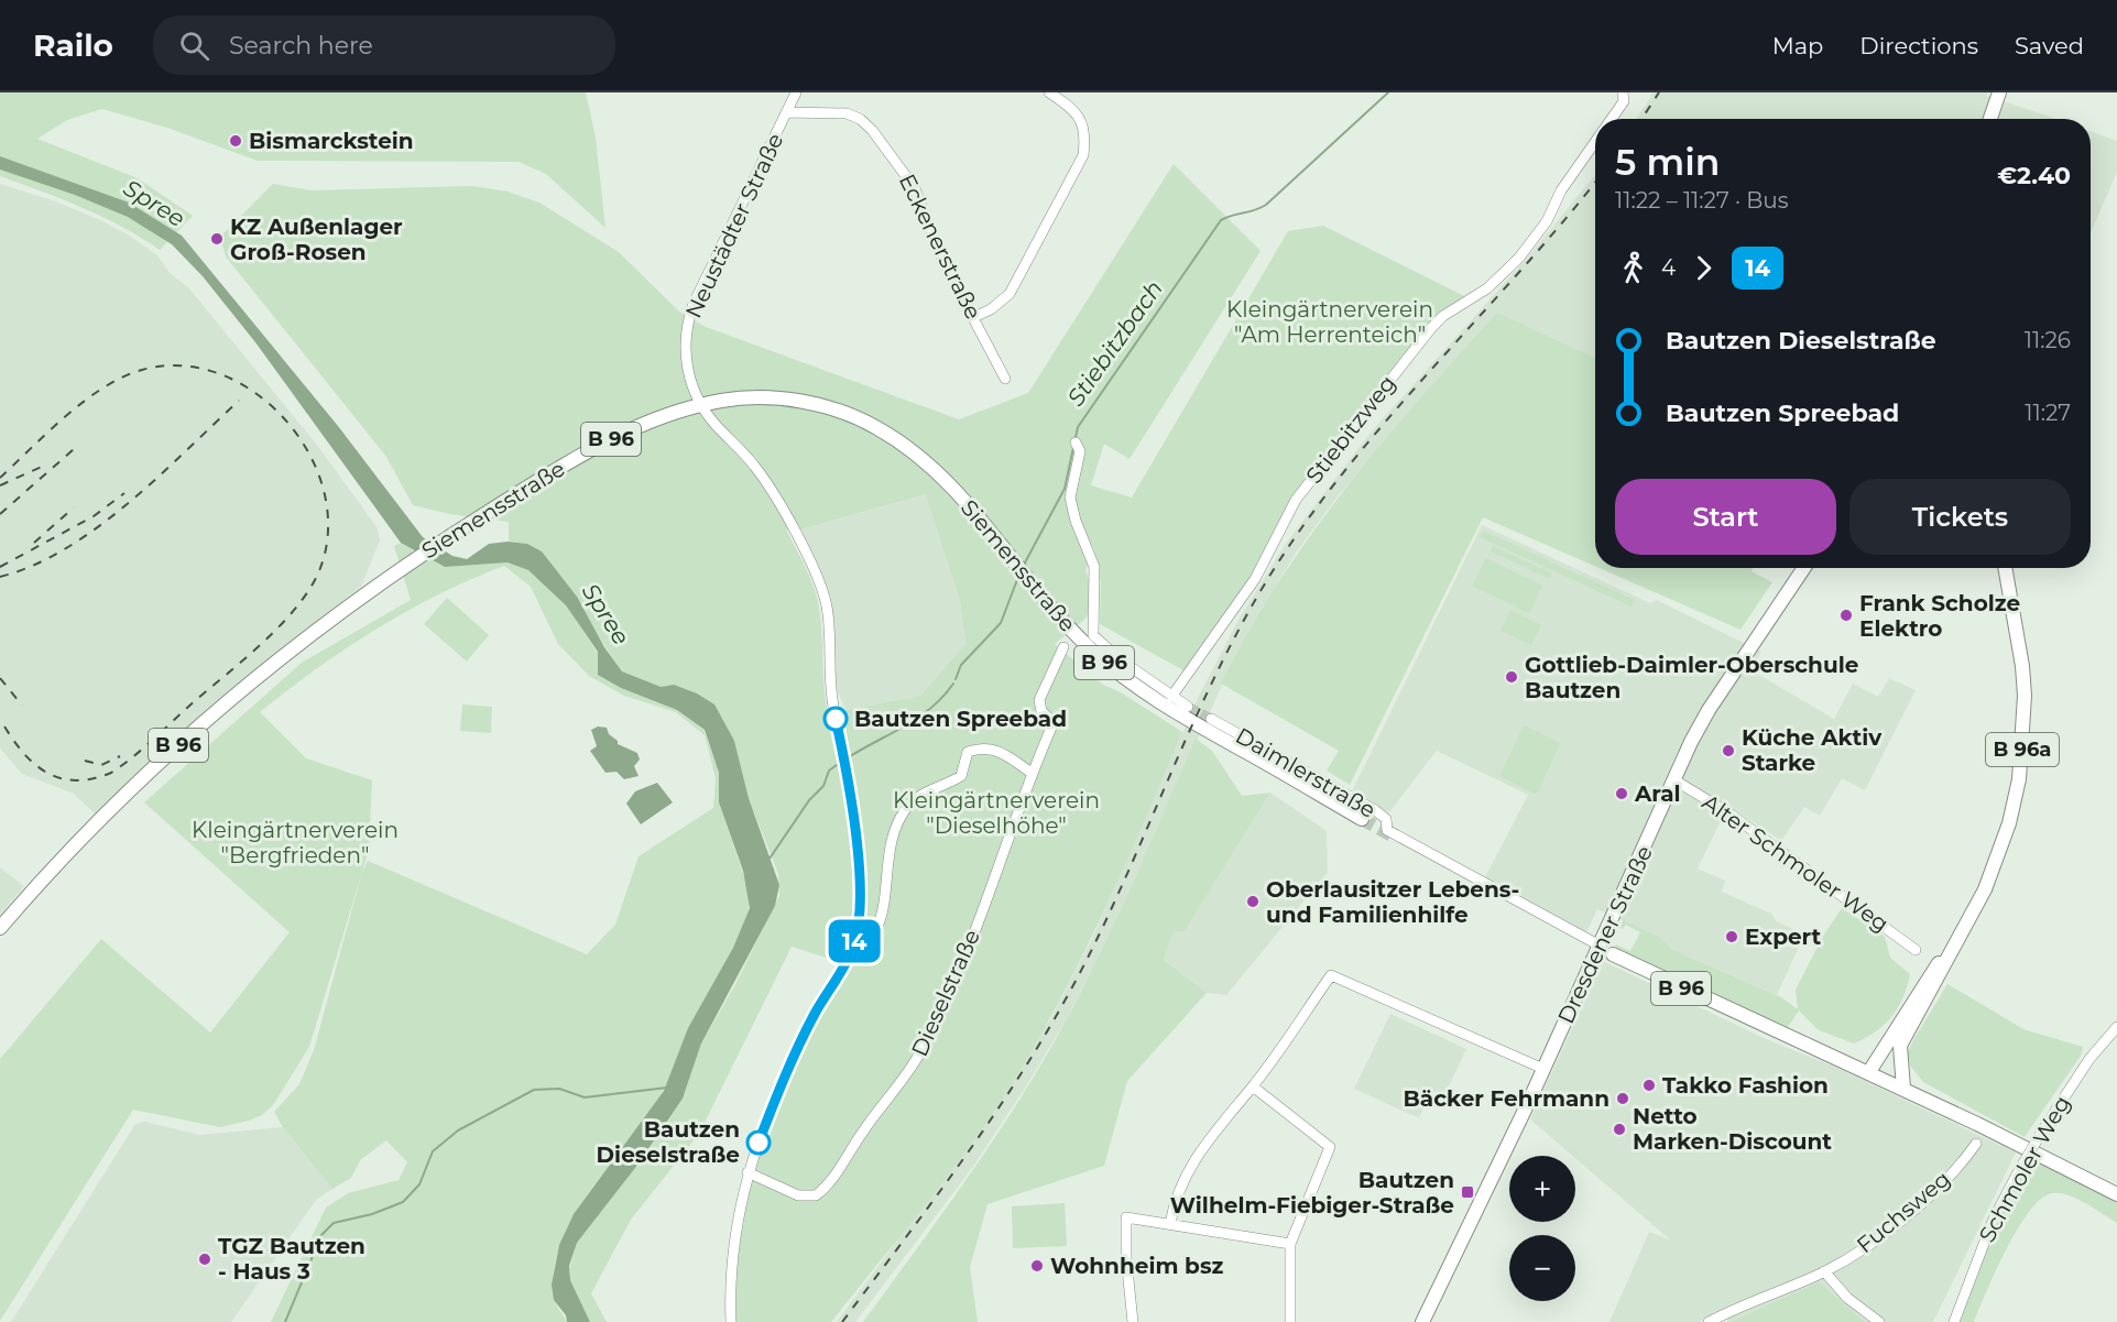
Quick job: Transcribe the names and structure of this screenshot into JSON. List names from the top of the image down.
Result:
{
  "streets": {
    "main road": [
      "B 96",
      "Siemensstraße",
      "B 96a",
      "Dresdener Straße"
    ],
    "street": [
      "Neustädter Straße",
      "Eckenerstraße",
      "Stiebitzweg",
      "Daimlerstraße",
      "Alter Schmoler Weg",
      "Dieselstraße",
      "Schmoler Weg",
      "Fuchsweg"
    ]
  },
  "crossings": [
    ["Neustädter Straße", "Eckenerstraße"],
    ["Neustädter Straße", "Siemensstraße"],
    ["Neustädter Straße", "Dieselstraße"],
    ["B 96", "B 96a"],
    ["Daimlerstraße", "Dresdener Straße"],
    ["Alter Schmoler Weg", "Dresdener Straße"]
  ],
  "water": ["Spree", "Stiebitzbach"],
  "parks": ["Kleingärtnerverein \"Am Herrenteich\"", "Kleingärtnerverein \"Dieselhöhe\"", "Kleingärtnerverein \"Bergfrieden\""],
  "places": {
    "other": [
      "Bismarckstein",
      "KZ Außenlager Groß-Rosen",
      "Frank Scholze Elektro",
      "Gottlieb-Daimler-Oberschule Bautzen",
      "Bautzen Spreebad",
      "Küche Aktiv Starke",
      "Aral",
      "Oberlausitzer Lebens- und Familienhilfe",
      "Expert",
      "Takko Fashion",
      "Bäcker Fehrmann",
      "Netto Marken-Discount",
      "Bautzen Dieselstraße",
      "TGZ Bautzen - Haus 3",
      "Wohnheim bsz"
    ],
    "transit": ["Bautzen Wilhelm-Fiebiger-Straße"]
  },
  "lines": ["bus line 14"],
  "page": {
    "header": "Railo",
    "search": "Search here",
    "nav": ["Map", "Directions", "Saved"],
    "on_map": "14",
    "heading": ["5 min", "11:22 – 11:27 · Bus", "€2.40"],
    "legs": ["4", "14"],
    "list": [
      {
        "name": "Bautzen Dieselstraße",
        "value": "11:26"
      },
      {
        "name": "Bautzen Spreebad",
        "value": "11:27"
      }
    ],
    "buttons": ["Start", "Tickets"],
    "map_buttons": ["+", "−"]
  }
}
